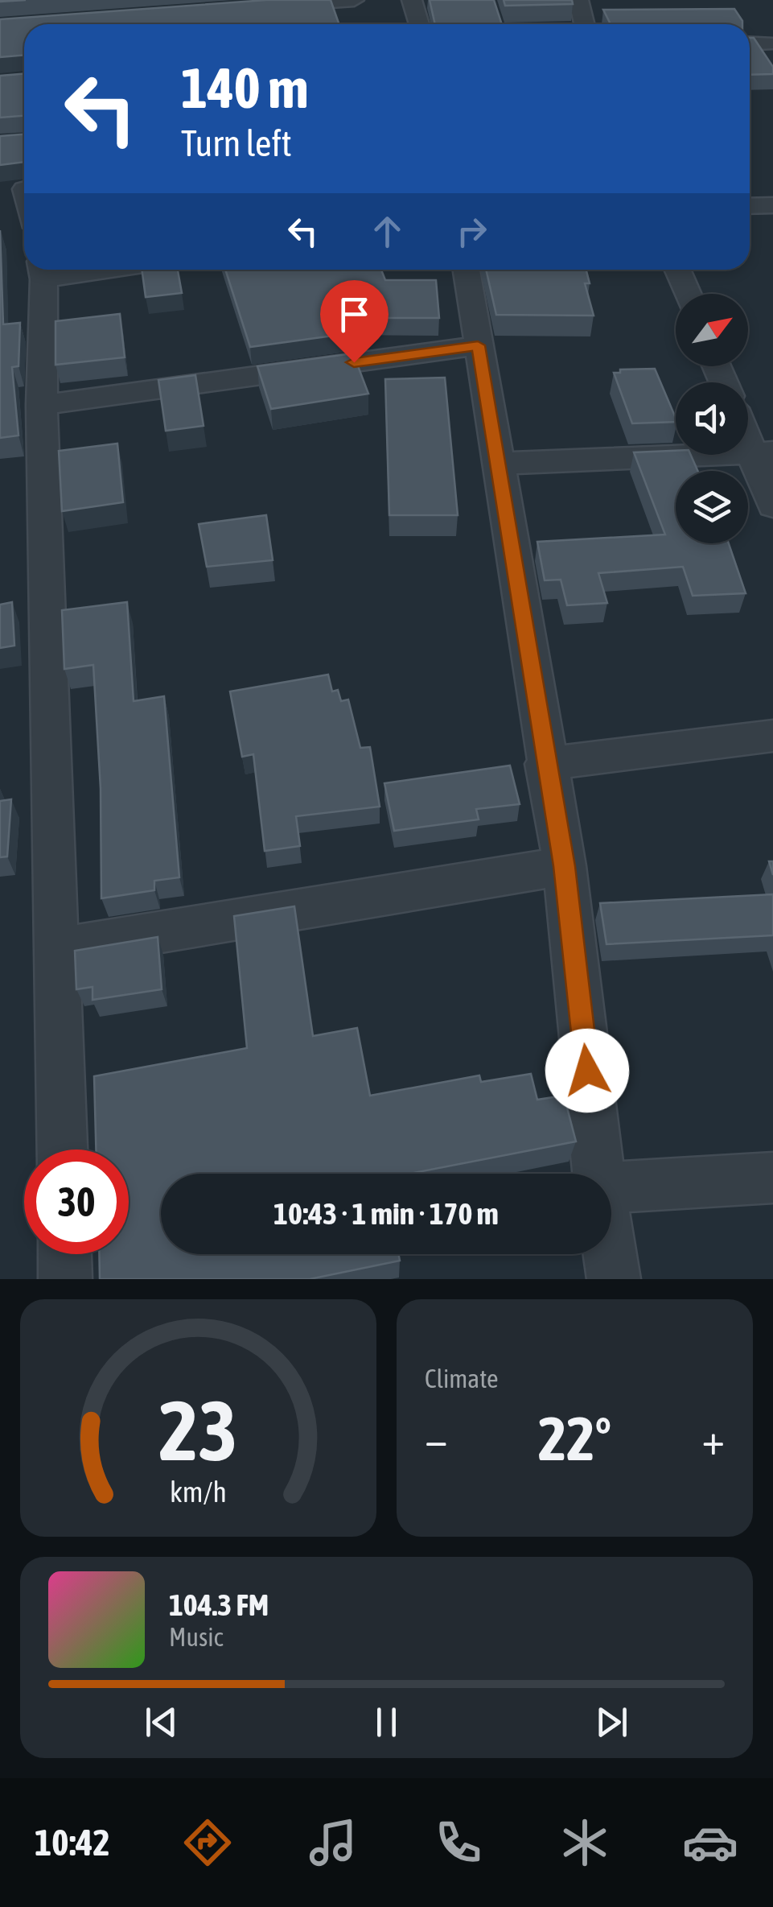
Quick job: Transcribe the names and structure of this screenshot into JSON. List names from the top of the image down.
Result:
{
  "north": "top right",
  "page": {
    "turn": ["140 m", "Turn left"],
    "limit": "30",
    "trip": "10:43 · 1 min · 170 m",
    "tile": "Climate",
    "heat": ["−", "22°", "+"],
    "song": ["104.3 FM", "Music"],
    "tabs": "10:42",
    "gauge": ["23", "km/h"]
  }
}
